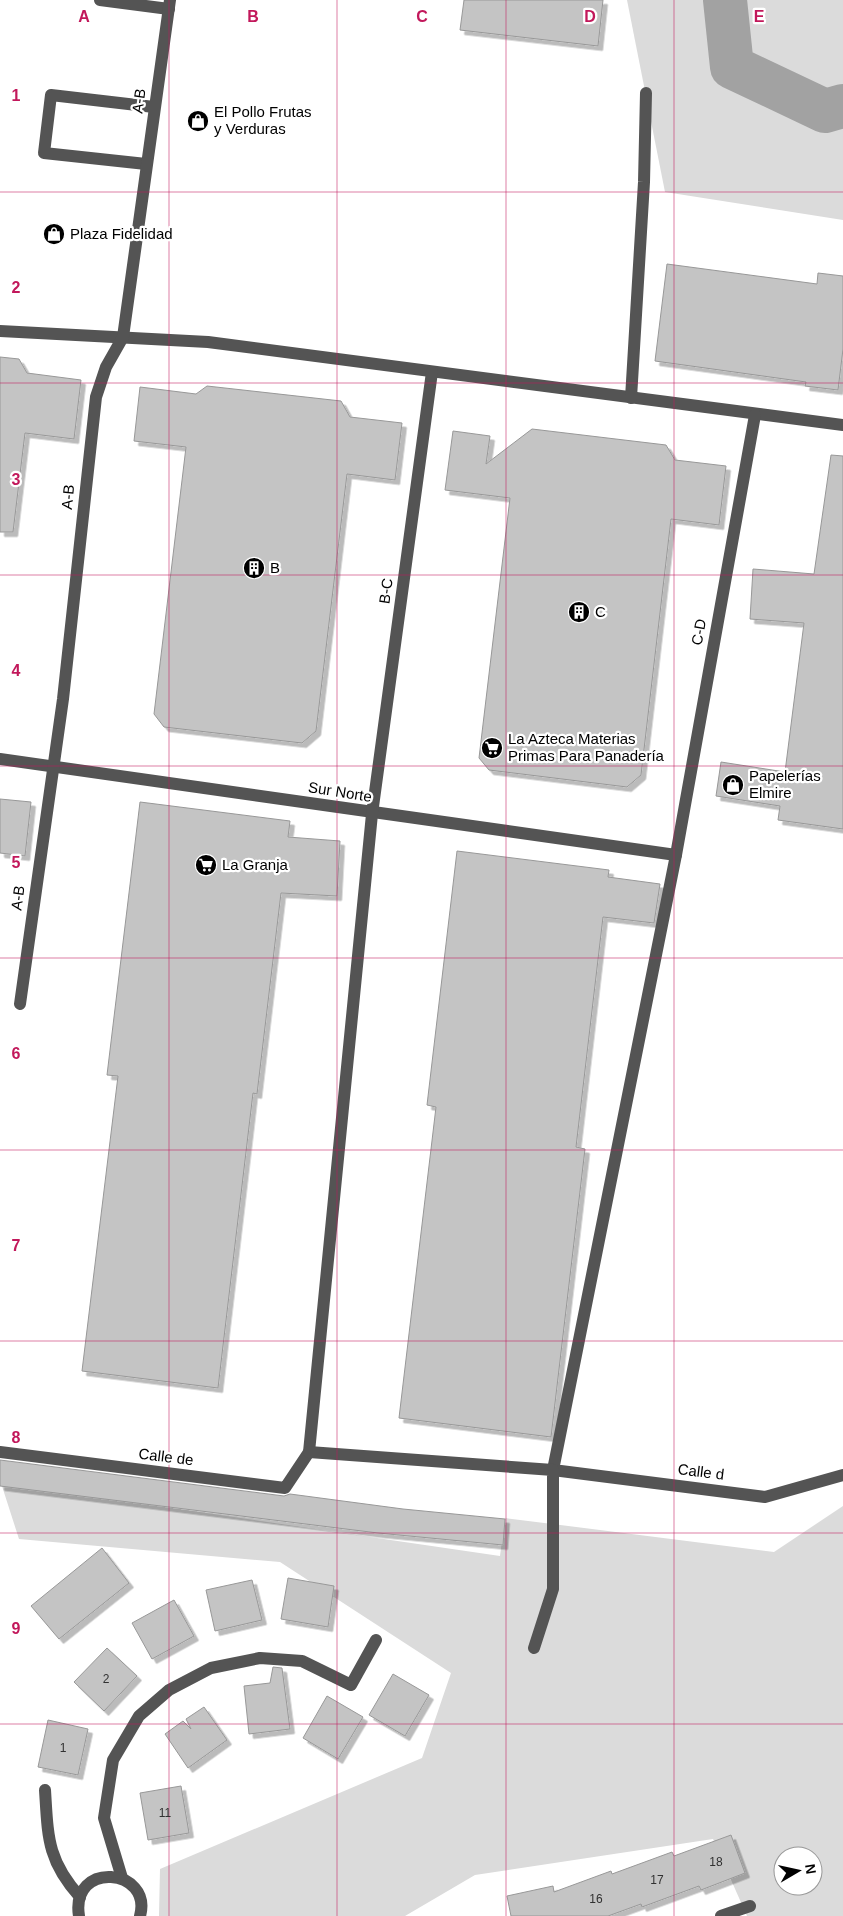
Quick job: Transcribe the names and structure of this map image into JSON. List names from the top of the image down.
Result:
{
  "streets": {
    "street": [
      "A-B",
      "B-C",
      "C-D",
      "Sur Norte",
      "Calle de",
      "Calle d"
    ]
  },
  "crossings": [
    ["A-B", "Sur Norte"],
    ["B-C", "Sur Norte"],
    ["B-C", "Calle de"],
    ["B-C", "Calle d"],
    ["C-D", "Sur Norte"],
    ["C-D", "Calle d"],
    ["Calle de", "Calle d"]
  ],
  "places": {
    "shop": ["El Pollo Frutas y Verduras", "Plaza Fidelidad", "Papelerías Elmire"],
    "building": ["B", "C"],
    "supermarket": ["La Azteca Materias Primas Para Panadería", "La Granja"]
  },
  "house_numbers": [
    "2",
    "1",
    "11",
    "18",
    "17",
    "16"
  ],
  "north": "right",
  "grid": {
    "columns": [
      "A",
      "B",
      "C",
      "D",
      "E"
    ],
    "rows": [
      "1",
      "2",
      "3",
      "4",
      "5",
      "6",
      "7",
      "8",
      "9"
    ]
  }
}
